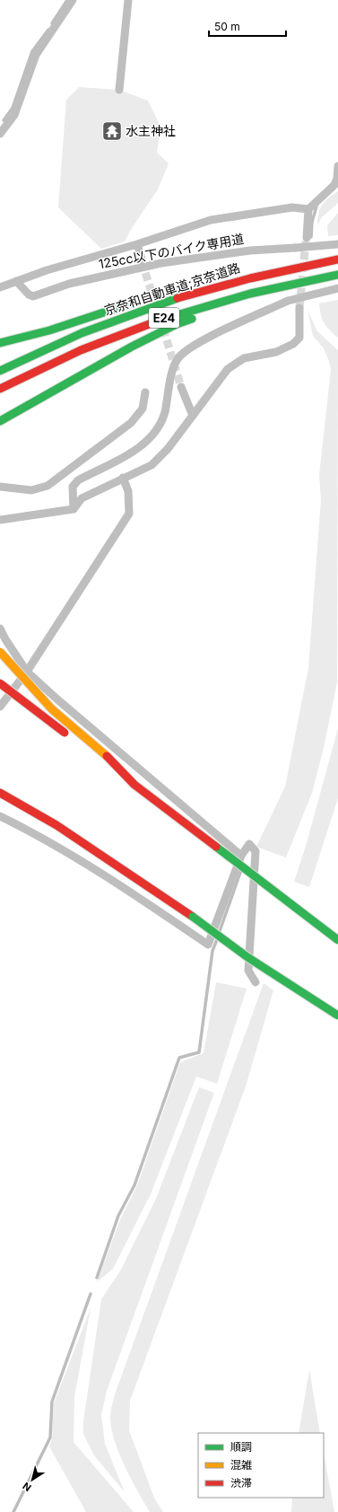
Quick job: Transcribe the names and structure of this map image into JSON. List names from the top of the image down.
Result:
{
  "streets": {
    "highway": ["京奈和自動車道;京奈道路", "E24"],
    "street": ["125cc以下のバイク専用道"]
  },
  "places": {
    "temple": ["水主神社"]
  },
  "legend": ["順調", "混雑", "渋滞"],
  "scale_bar": "50 m",
  "north": "bottom left"
}
